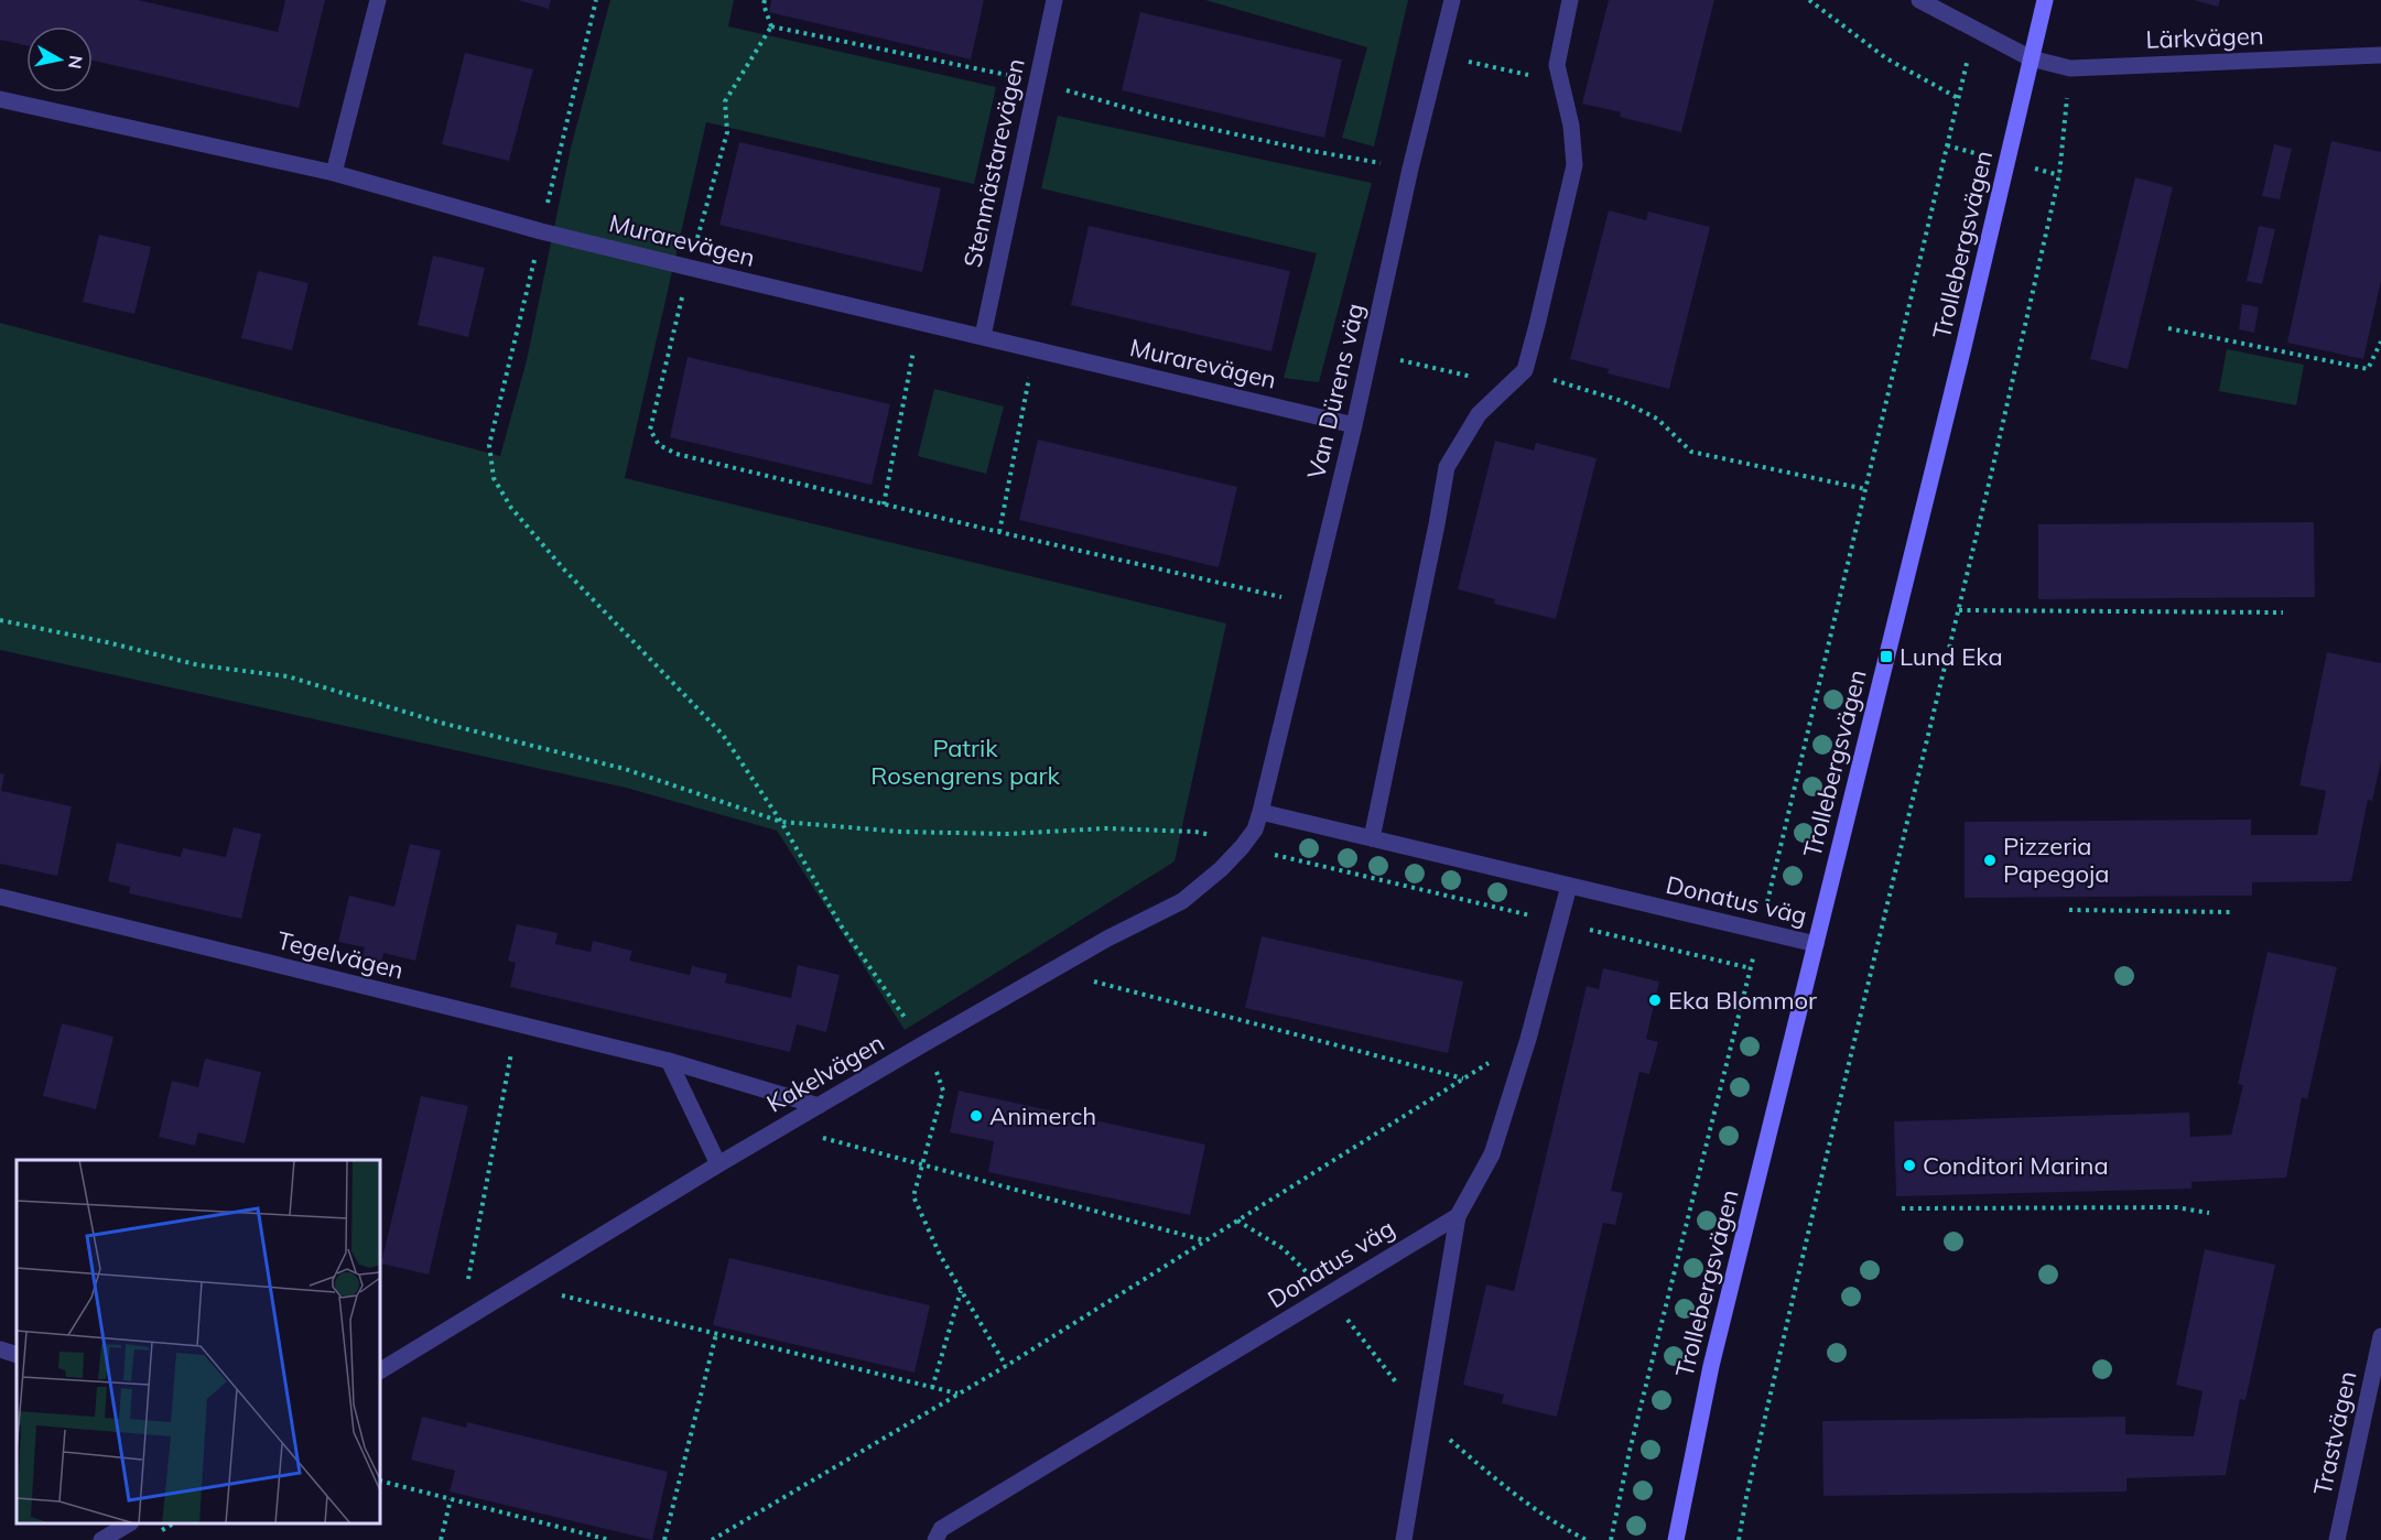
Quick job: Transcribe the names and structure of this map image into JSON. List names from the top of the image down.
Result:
{
  "streets": {
    "street": [
      "Lärkvägen",
      "Stenmästarevägen",
      "Murarevägen",
      "Trollebergsvägen",
      "Van Dürens väg",
      "Donatus väg",
      "Tegelvägen",
      "Kakelvägen",
      "Trastvägen"
    ]
  },
  "crossings": [
    ["Lärkvägen", "Trollebergsvägen"],
    ["Stenmästarevägen", "Murarevägen"],
    ["Murarevägen", "Van Dürens väg"],
    ["Trollebergsvägen", "Donatus väg"],
    ["Van Dürens väg", "Kakelvägen"],
    ["Donatus väg", "Kakelvägen"],
    ["Tegelvägen", "Kakelvägen"]
  ],
  "parks": ["Patrik Rosengrens park"],
  "places": {
    "transit": ["Lund Eka"],
    "other": [
      "Pizzeria Papegoja",
      "Eka Blommor",
      "Animerch",
      "Conditori Marina"
    ]
  },
  "north": "right"
}
